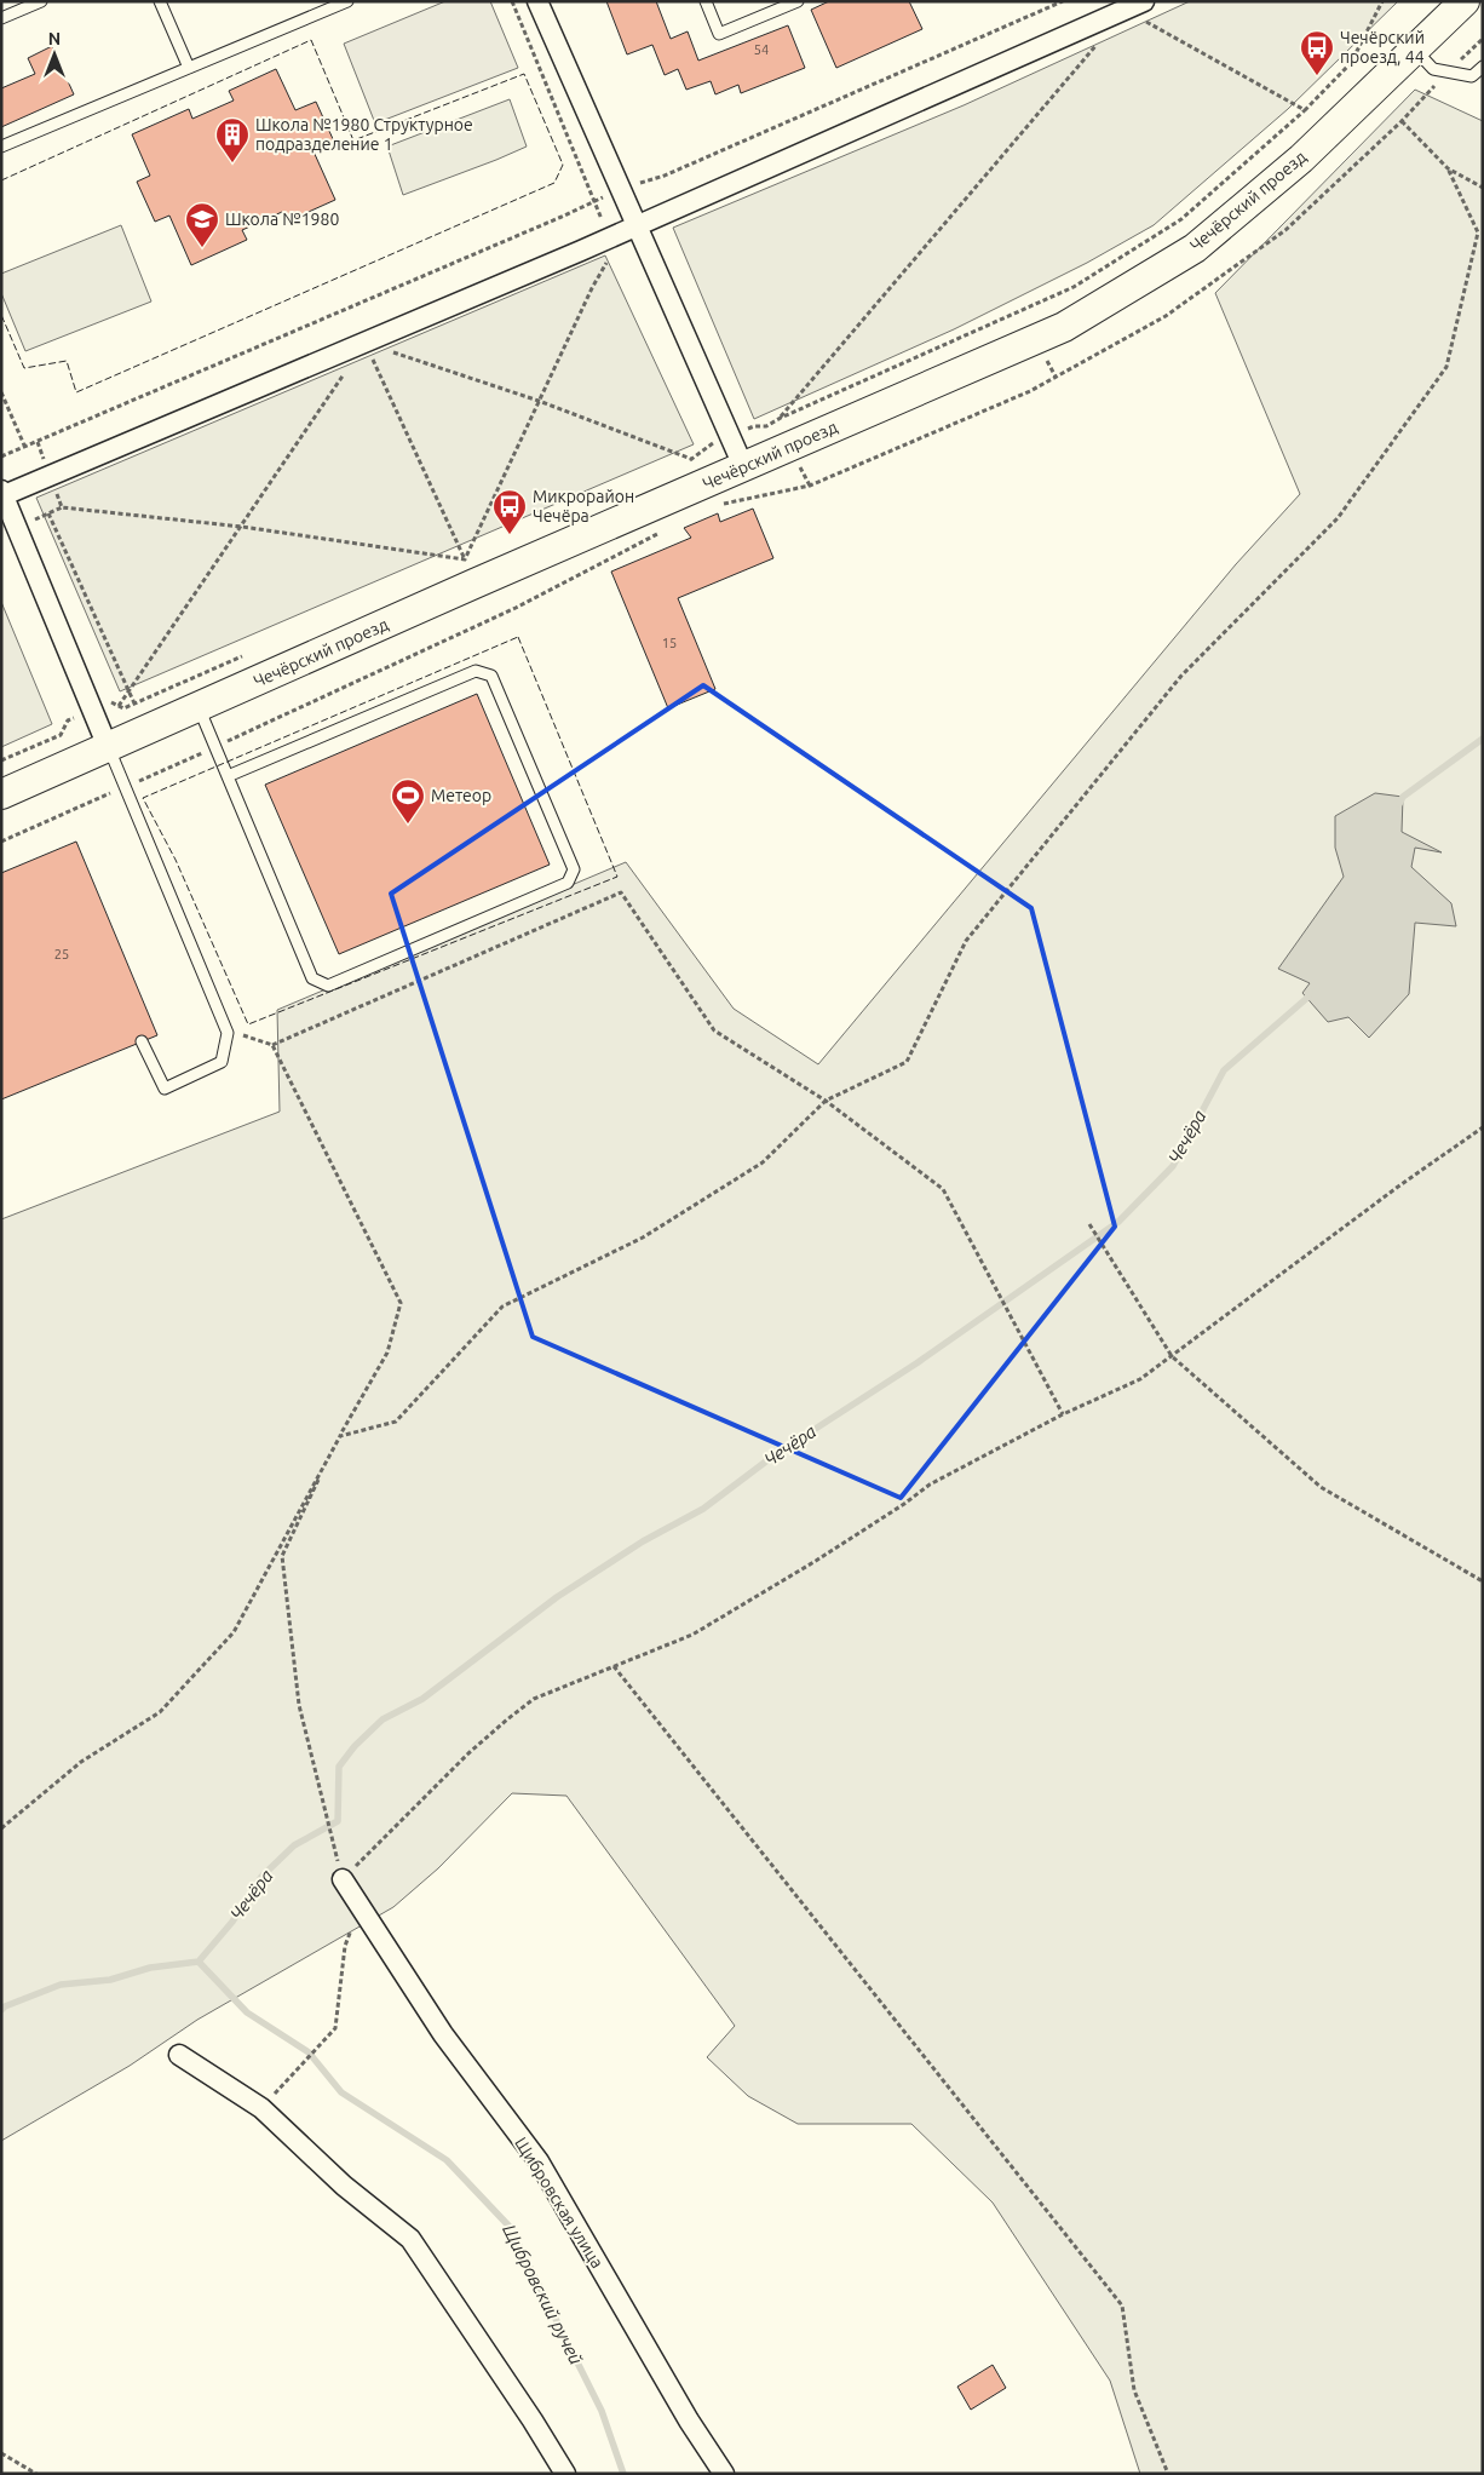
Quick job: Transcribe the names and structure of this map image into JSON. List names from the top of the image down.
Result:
{
  "streets": {
    "main road": ["Чечёрский проезд"],
    "street": ["Щибровская улица"]
  },
  "water": ["Чечёра", "Щибровский ручей"],
  "places": {
    "bus stop": ["Чечёрский проезд, 44", "Микрорайон Чечёра"],
    "building": ["Школа №1980 Структурное подразделение 1"],
    "school or university": ["Школа №1980"],
    "sports": ["Метеор"]
  },
  "house_numbers": ["54", "15", "25"],
  "north": "top"
}
